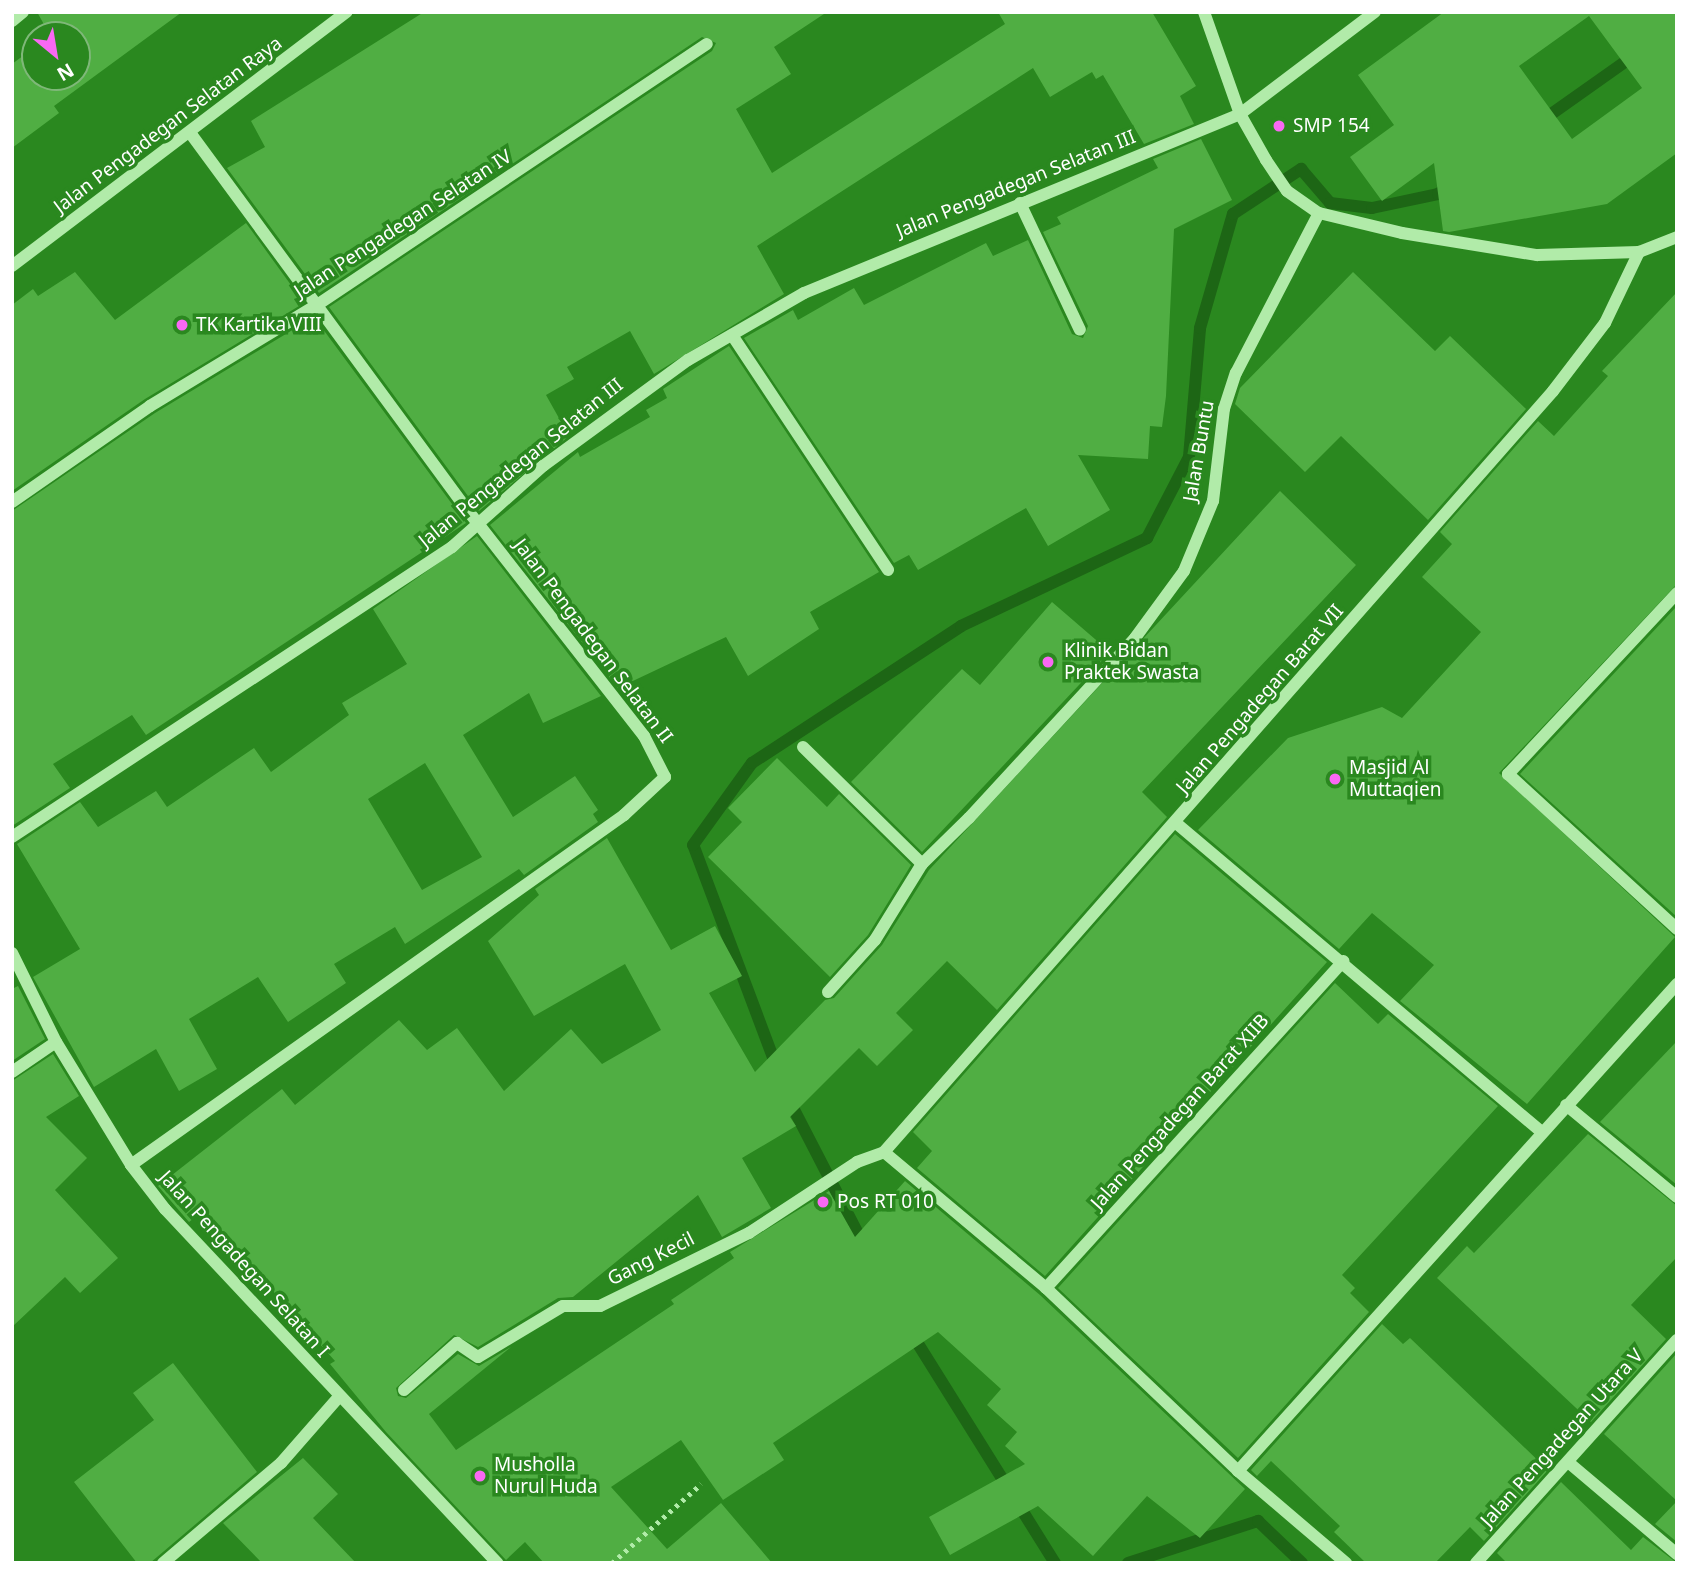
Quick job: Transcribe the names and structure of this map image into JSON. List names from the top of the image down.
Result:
{
  "streets": {
    "street": [
      "Jalan Pengadegan Selatan Raya",
      "Jalan Pengadegan Selatan III",
      "Jalan Pengadegan Selatan IV",
      "Jalan Buntu",
      "Jalan Pengadegan Selatan II",
      "Jalan Pengadegan Barat VII",
      "Jalan Pengadegan Barat XIIB",
      "Gang Kecil",
      "Jalan Pengadegan Selatan I",
      "Jalan Pengadegan Utara V"
    ]
  },
  "crossings": [
    ["Jalan Pengadegan Selatan Raya", "Jalan Pengadegan Selatan II"],
    ["Jalan Pengadegan Selatan III", "Jalan Pengadegan Selatan II"],
    ["Jalan Pengadegan Selatan IV", "Jalan Pengadegan Selatan II"],
    ["Jalan Pengadegan Selatan II", "Jalan Pengadegan Selatan I"],
    ["Jalan Pengadegan Barat VII", "Gang Kecil"]
  ],
  "places": [
    "SMP 154",
    "TK Kartika VIII",
    "Klinik Bidan Praktek Swasta",
    "Masjid Al Muttaqien",
    "Pos RT 010",
    "Musholla Nurul Huda"
  ],
  "north": "bottom right"
}
